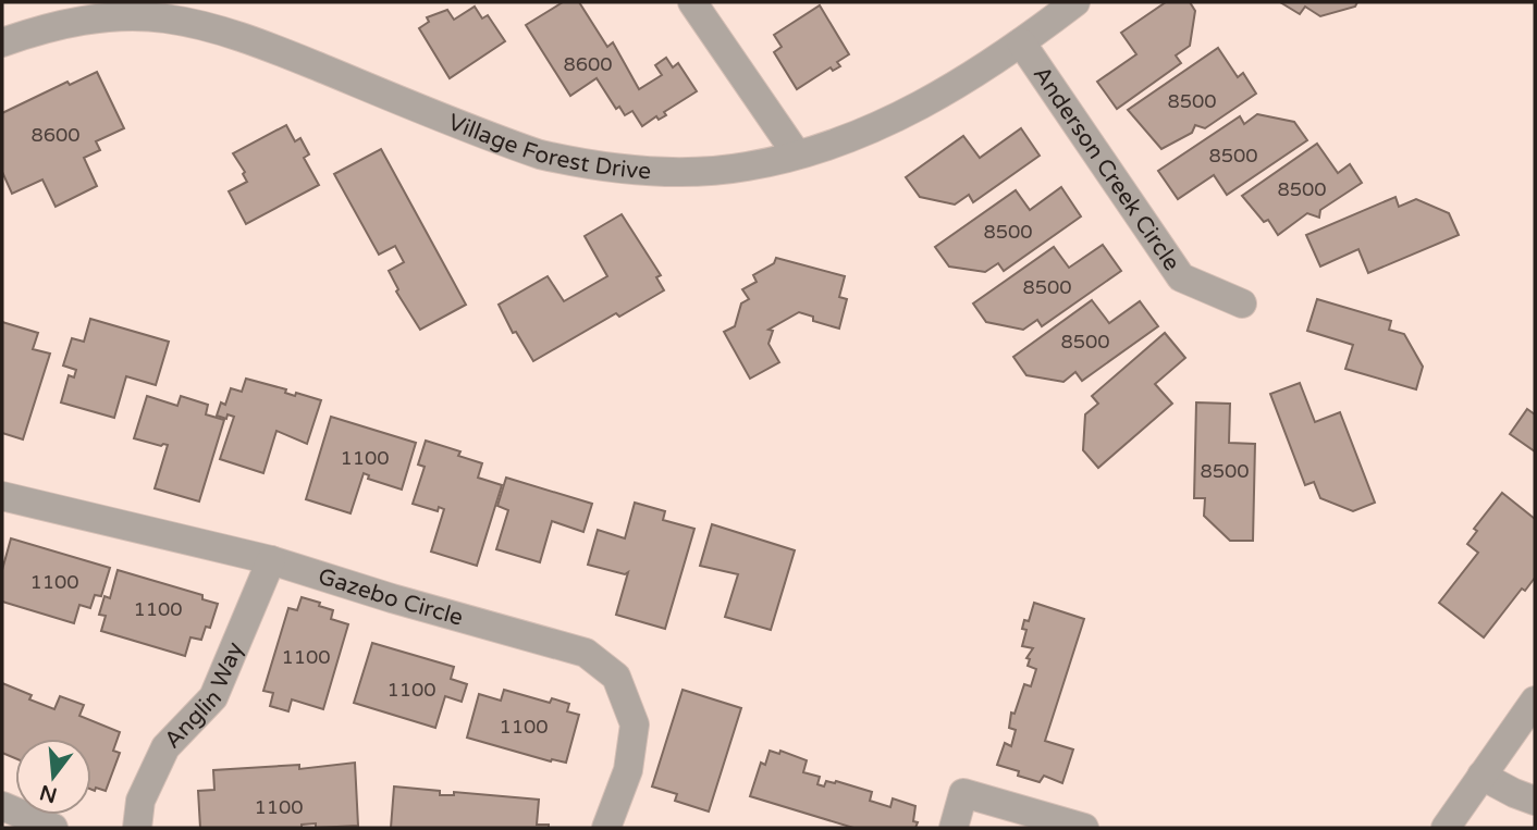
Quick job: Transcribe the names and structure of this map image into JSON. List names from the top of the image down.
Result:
{
  "streets": {
    "street": [
      "Village Forest Drive",
      "Anderson Creek Circle",
      "Gazebo Circle",
      "Anglin Way"
    ]
  },
  "crossings": [
    ["Village Forest Drive", "Anderson Creek Circle"],
    ["Gazebo Circle", "Anglin Way"]
  ],
  "house_numbers": [
    "8600",
    "8500",
    "8600",
    "8500",
    "8500",
    "8500",
    "8500",
    "8500",
    "1100",
    "8500",
    "1100",
    "1100",
    "1100",
    "1100",
    "1100",
    "1100"
  ],
  "north": "bottom"
}
